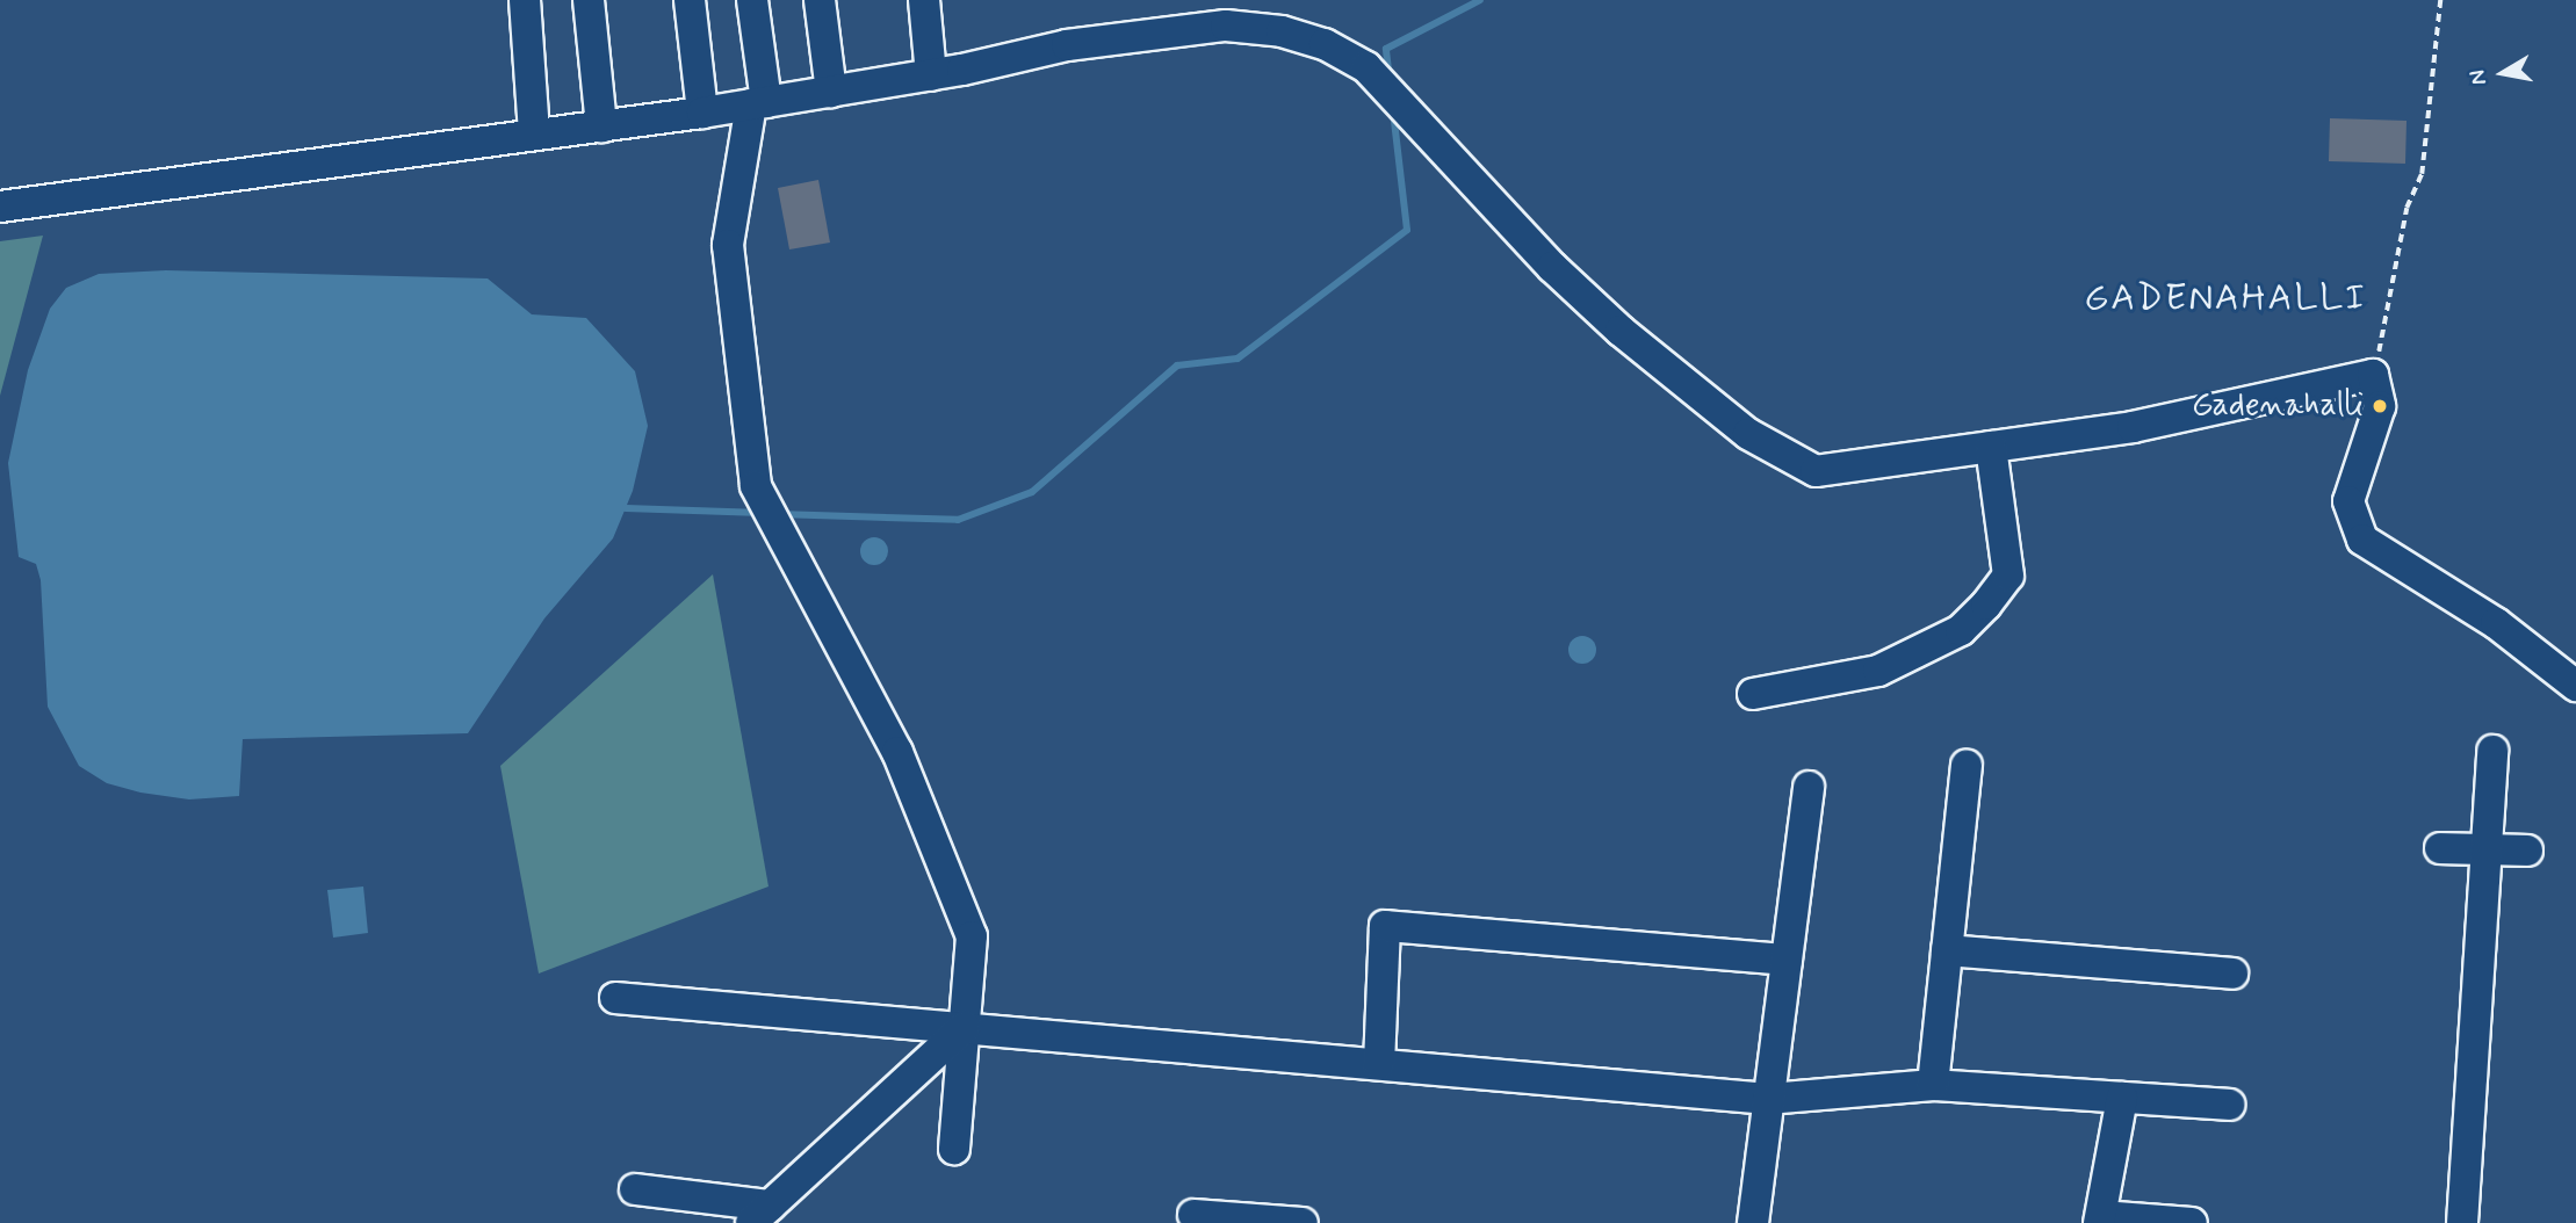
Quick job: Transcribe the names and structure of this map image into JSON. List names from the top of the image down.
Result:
{
  "districts": ["GADENAHALLI"],
  "places": ["Gadenahalli"],
  "north": "left"
}
